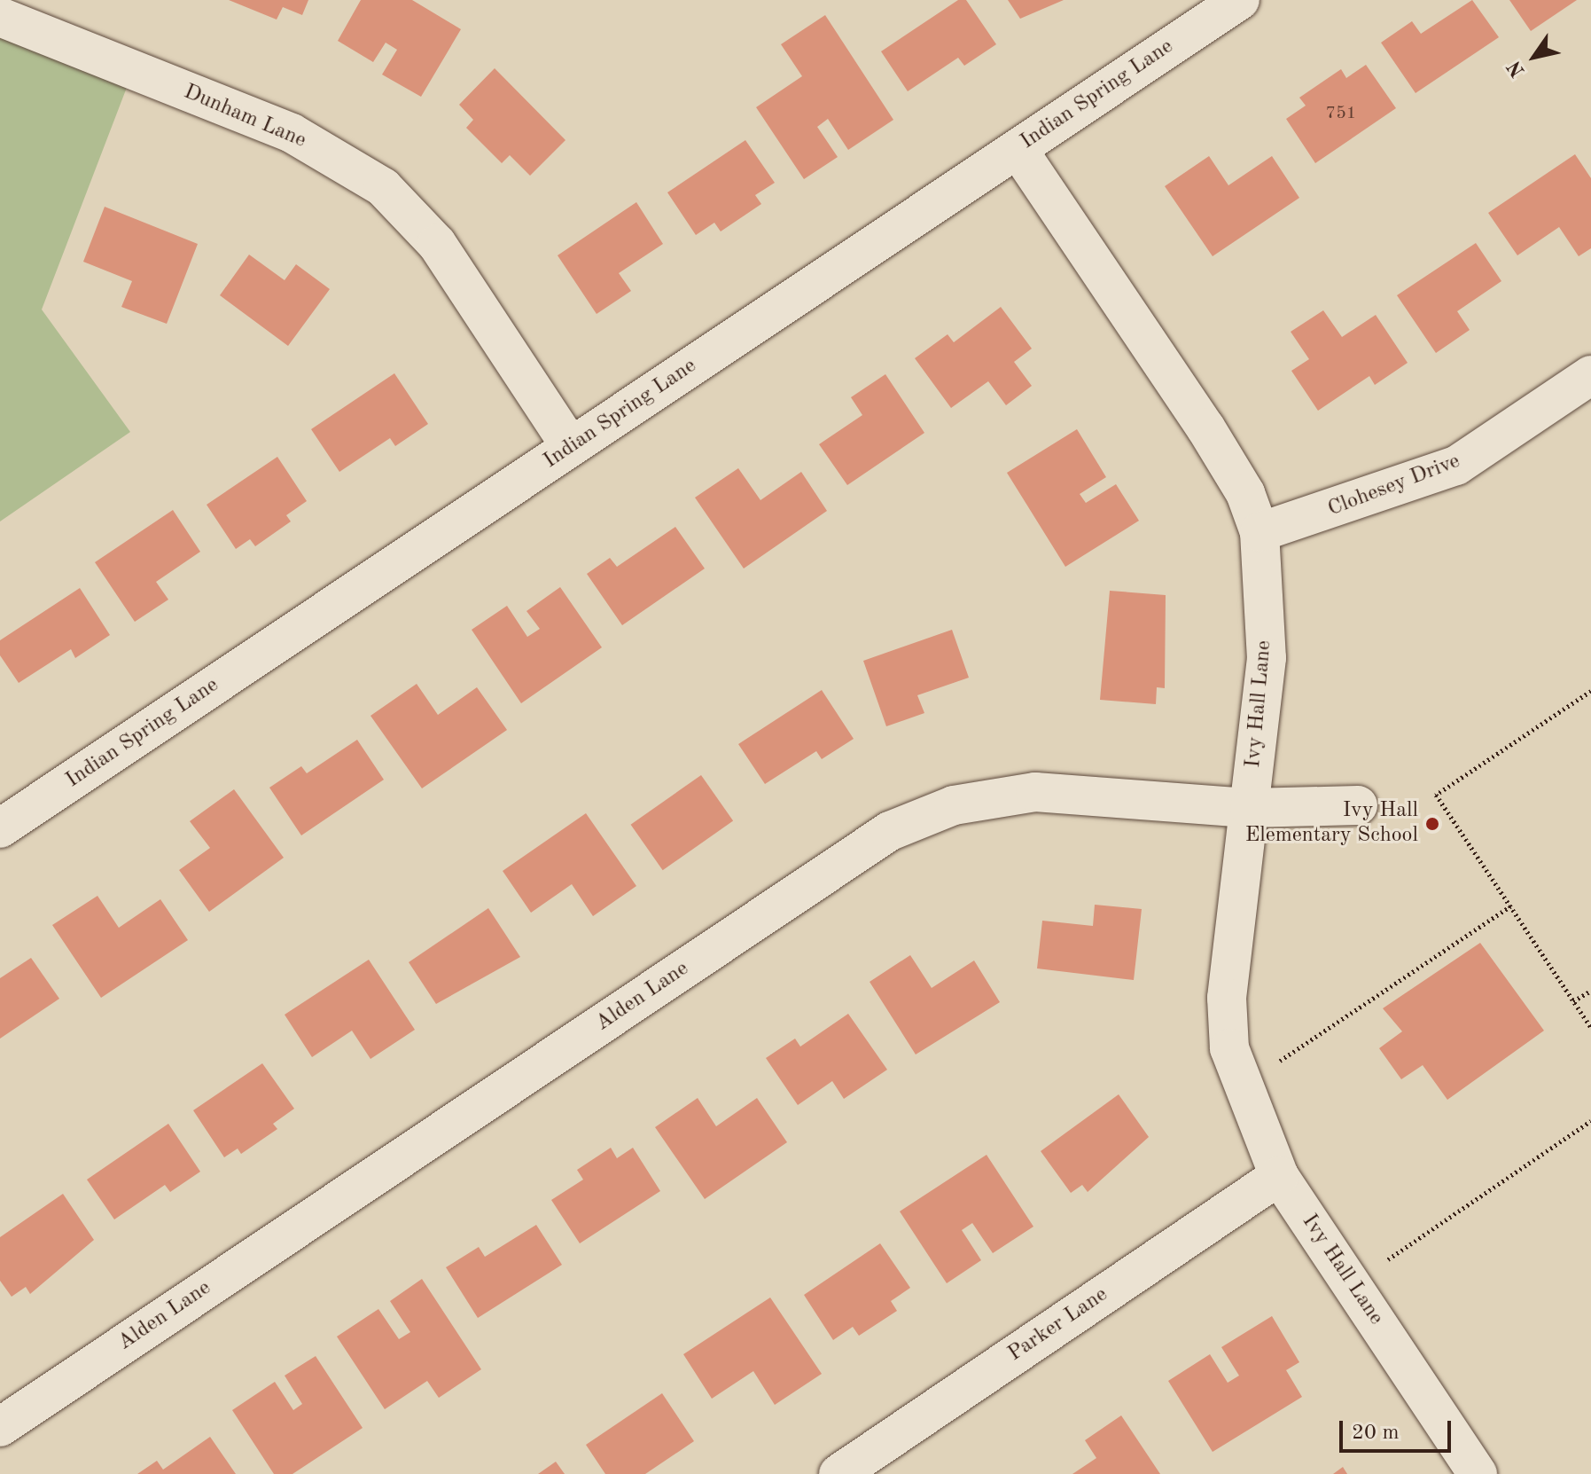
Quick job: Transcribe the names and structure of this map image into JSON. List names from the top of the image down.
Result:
{
  "streets": {
    "street": [
      "Indian Spring Lane",
      "Dunham Lane",
      "Clohesey Drive",
      "Ivy Hall Lane",
      "Alden Lane",
      "Parker Lane"
    ]
  },
  "crossings": [
    ["Indian Spring Lane", "Dunham Lane"],
    ["Indian Spring Lane", "Ivy Hall Lane"],
    ["Clohesey Drive", "Ivy Hall Lane"],
    ["Ivy Hall Lane", "Alden Lane"],
    ["Ivy Hall Lane", "Parker Lane"]
  ],
  "places": ["Ivy Hall Elementary School"],
  "house_numbers": ["751"],
  "scale_bar": "20 m",
  "north": "bottom left"
}
